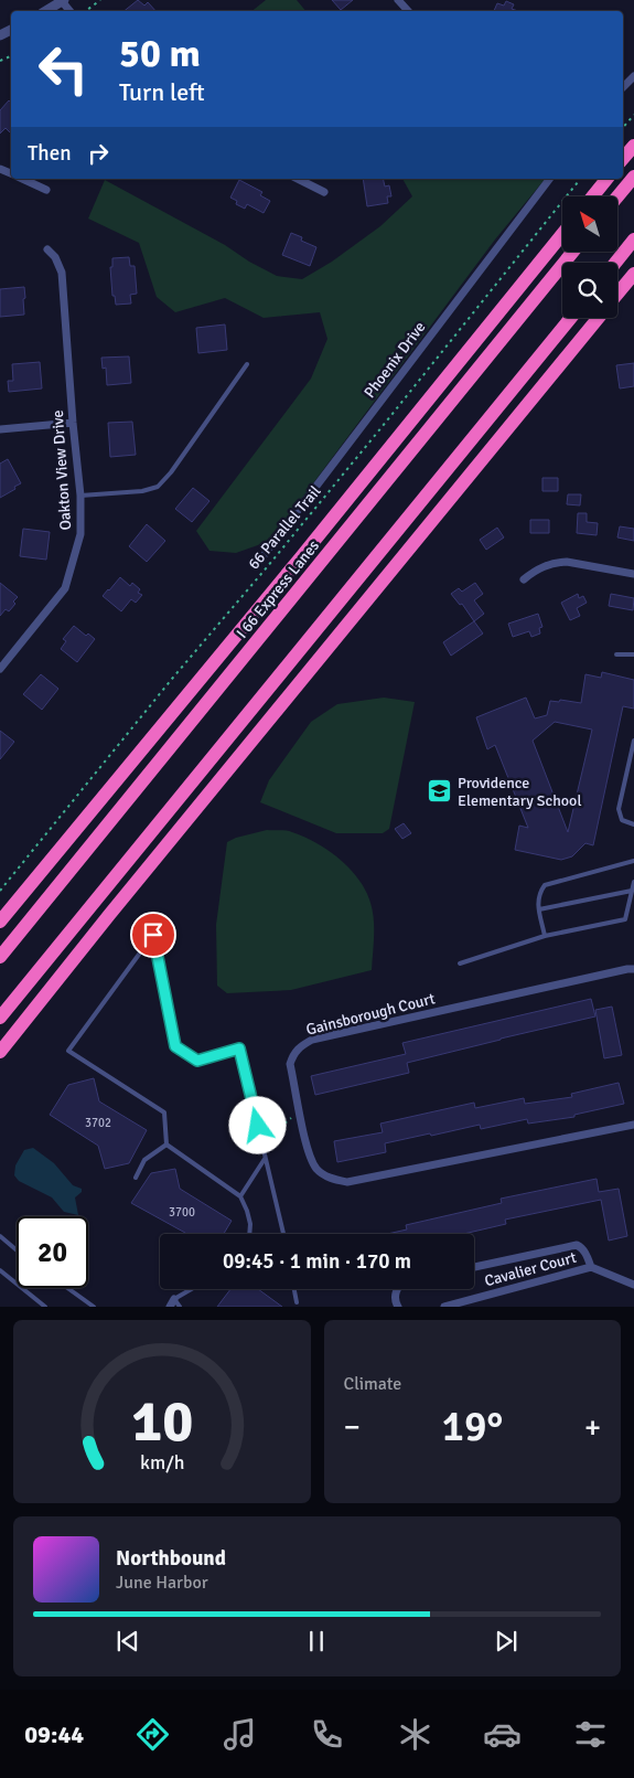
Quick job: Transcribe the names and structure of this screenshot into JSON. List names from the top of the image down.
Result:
{
  "streets": {
    "highway": ["I 66 Express Lanes"],
    "street": [
      "Phoenix Drive",
      "Oakton View Drive",
      "Gainsborough Court",
      "Cavalier Court"
    ],
    "path": ["66 Parallel Trail"]
  },
  "places": {
    "school or university": ["Providence Elementary School"]
  },
  "house_numbers": ["3702", "3700"],
  "north": "top left",
  "page": {
    "turn": ["50 m", "Turn left"],
    "then": "Then",
    "limit": "20",
    "trip": "09:45 · 1 min · 170 m",
    "tile": "Climate",
    "heat": ["−", "19°", "+"],
    "song": ["Northbound", "June Harbor"],
    "tabs": "09:44",
    "gauge": ["10", "km/h"]
  }
}
